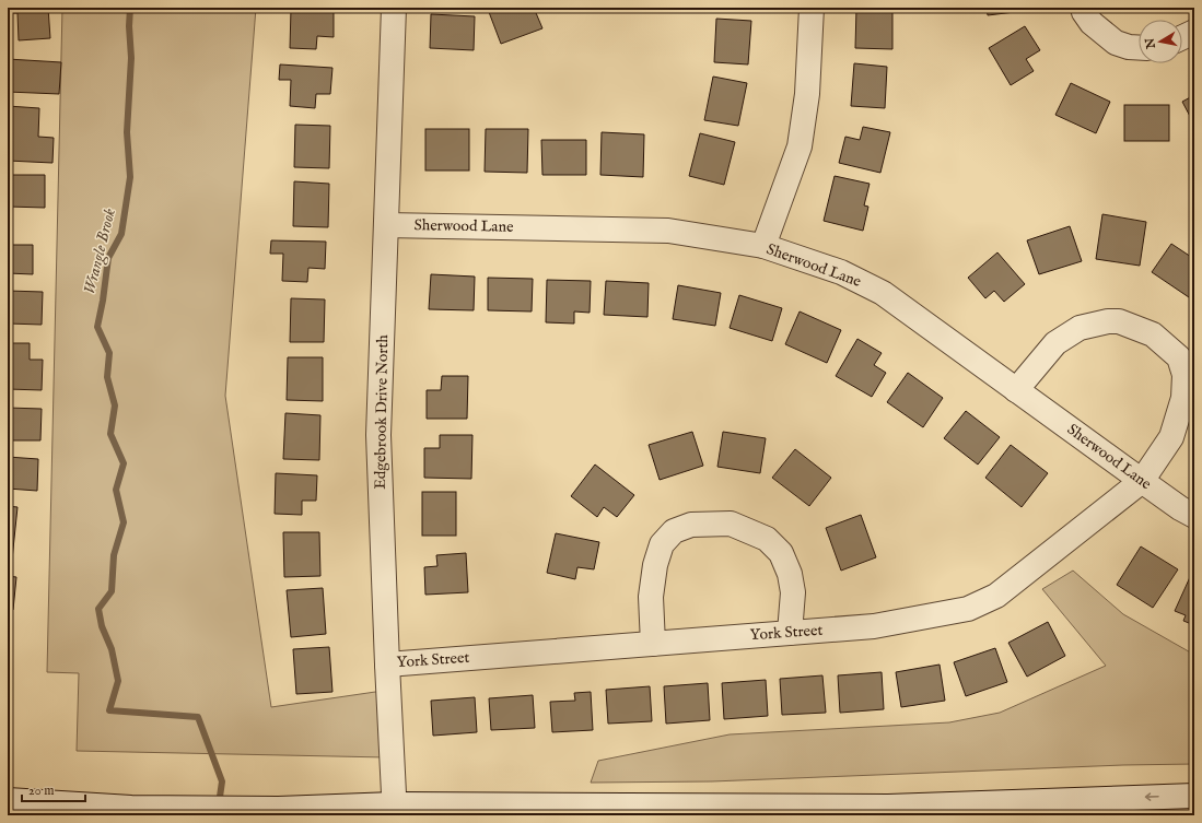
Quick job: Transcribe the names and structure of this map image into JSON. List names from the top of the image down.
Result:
{
  "streets": {
    "street": ["Sherwood Lane", "Edgebrook Drive North", "York Street"]
  },
  "crossings": [
    ["Sherwood Lane", "Edgebrook Drive North"],
    ["Sherwood Lane", "York Street"],
    ["Edgebrook Drive North", "York Street"]
  ],
  "water": ["Wrangle Brook"],
  "scale_bar": "20 m",
  "north": "left"
}
